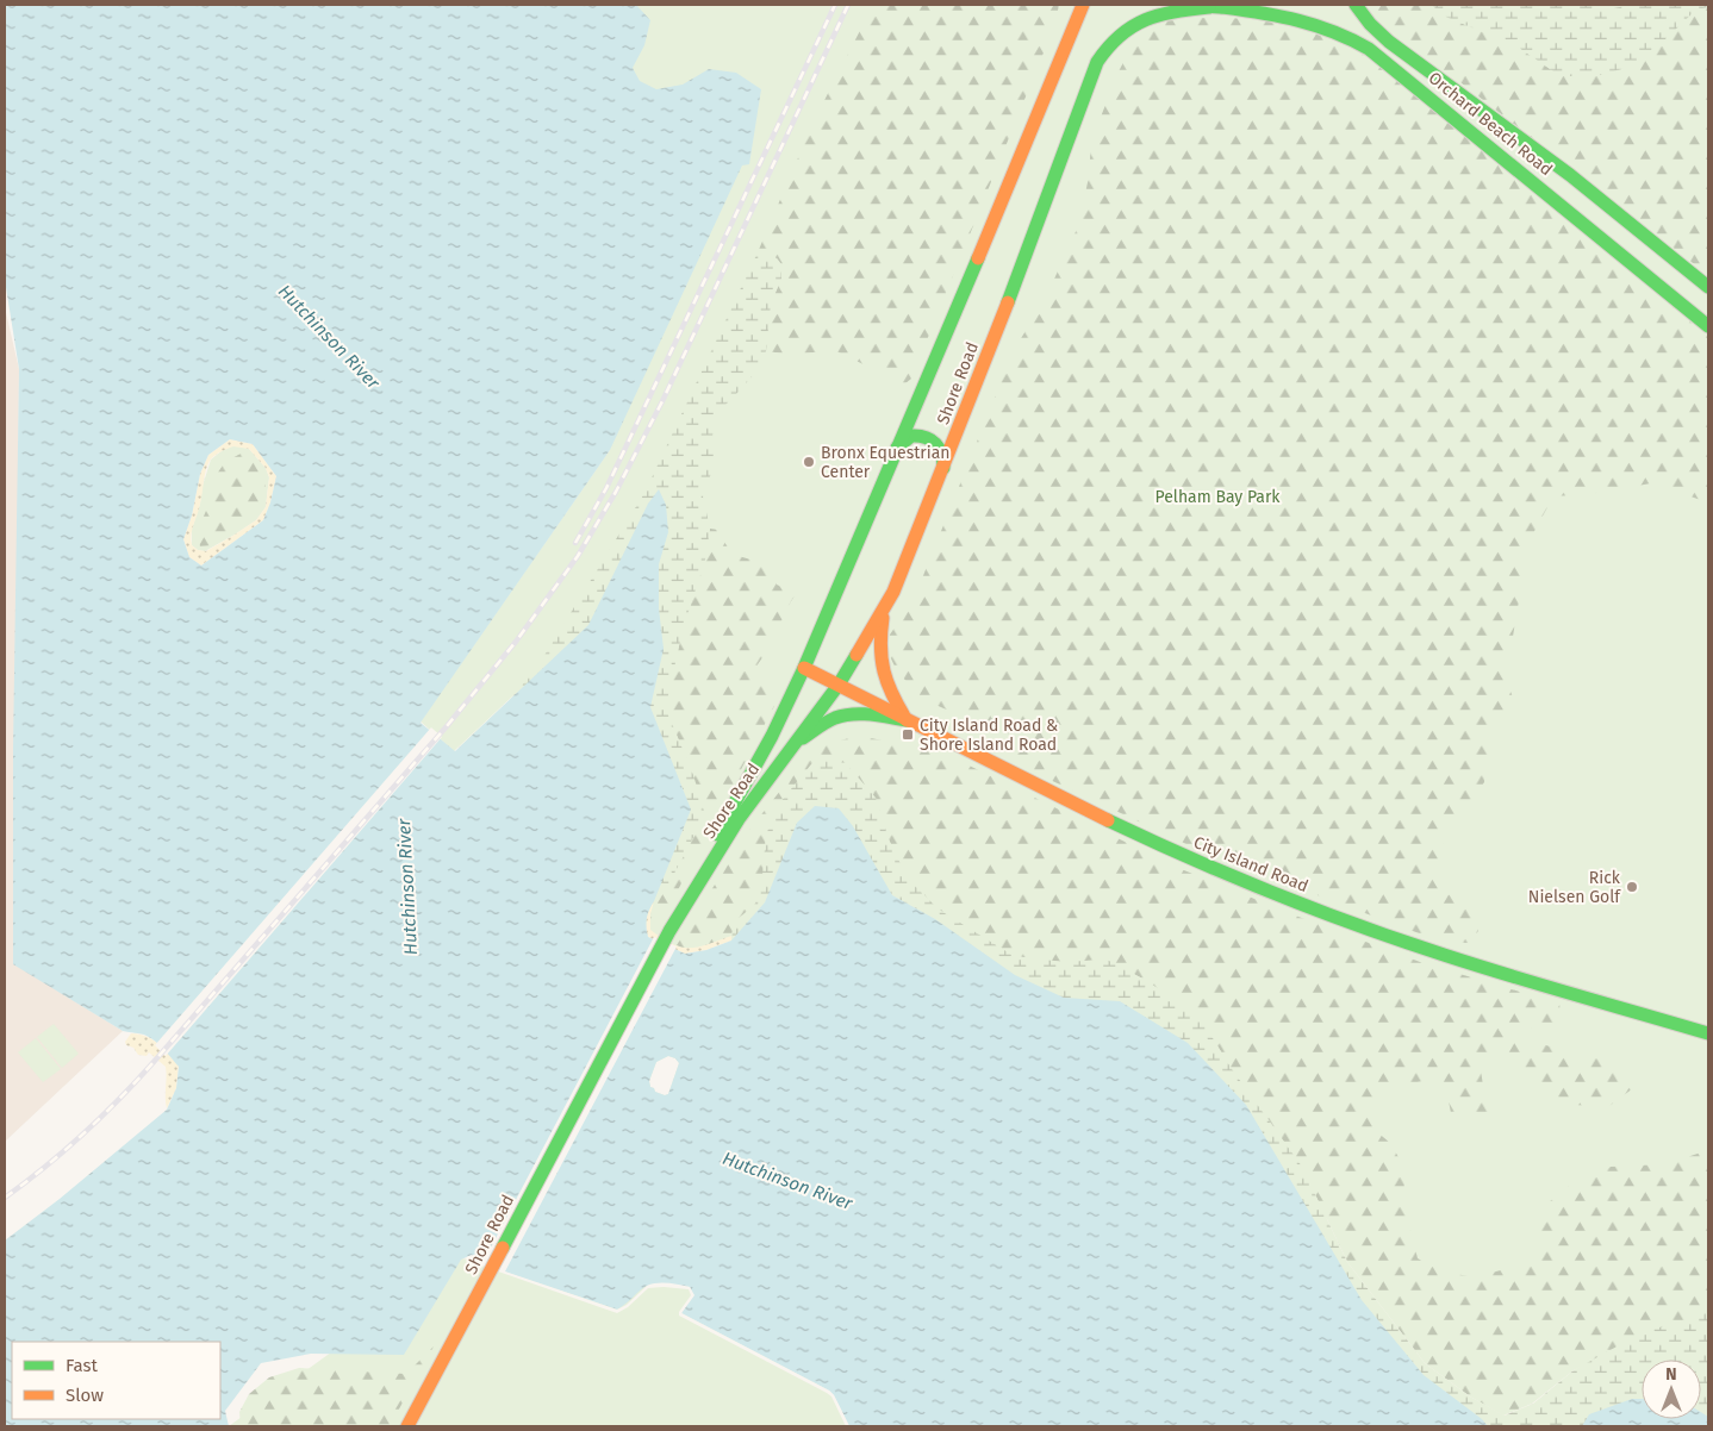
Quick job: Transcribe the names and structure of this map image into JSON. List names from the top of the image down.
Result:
{
  "streets": {
    "main road": ["Orchard Beach Road", "Shore Road", "City Island Road"]
  },
  "crossings": [
    ["Orchard Beach Road", "Shore Road"],
    ["Shore Road", "City Island Road"]
  ],
  "water": ["Hutchinson River"],
  "parks": ["Pelham Bay Park"],
  "places": {
    "other": ["Bronx Equestrian Center", "Rick Nielsen Golf"],
    "transit": ["City Island Road & Shore Island Road"]
  },
  "legend": ["Fast", "Slow"],
  "north": "top"
}
